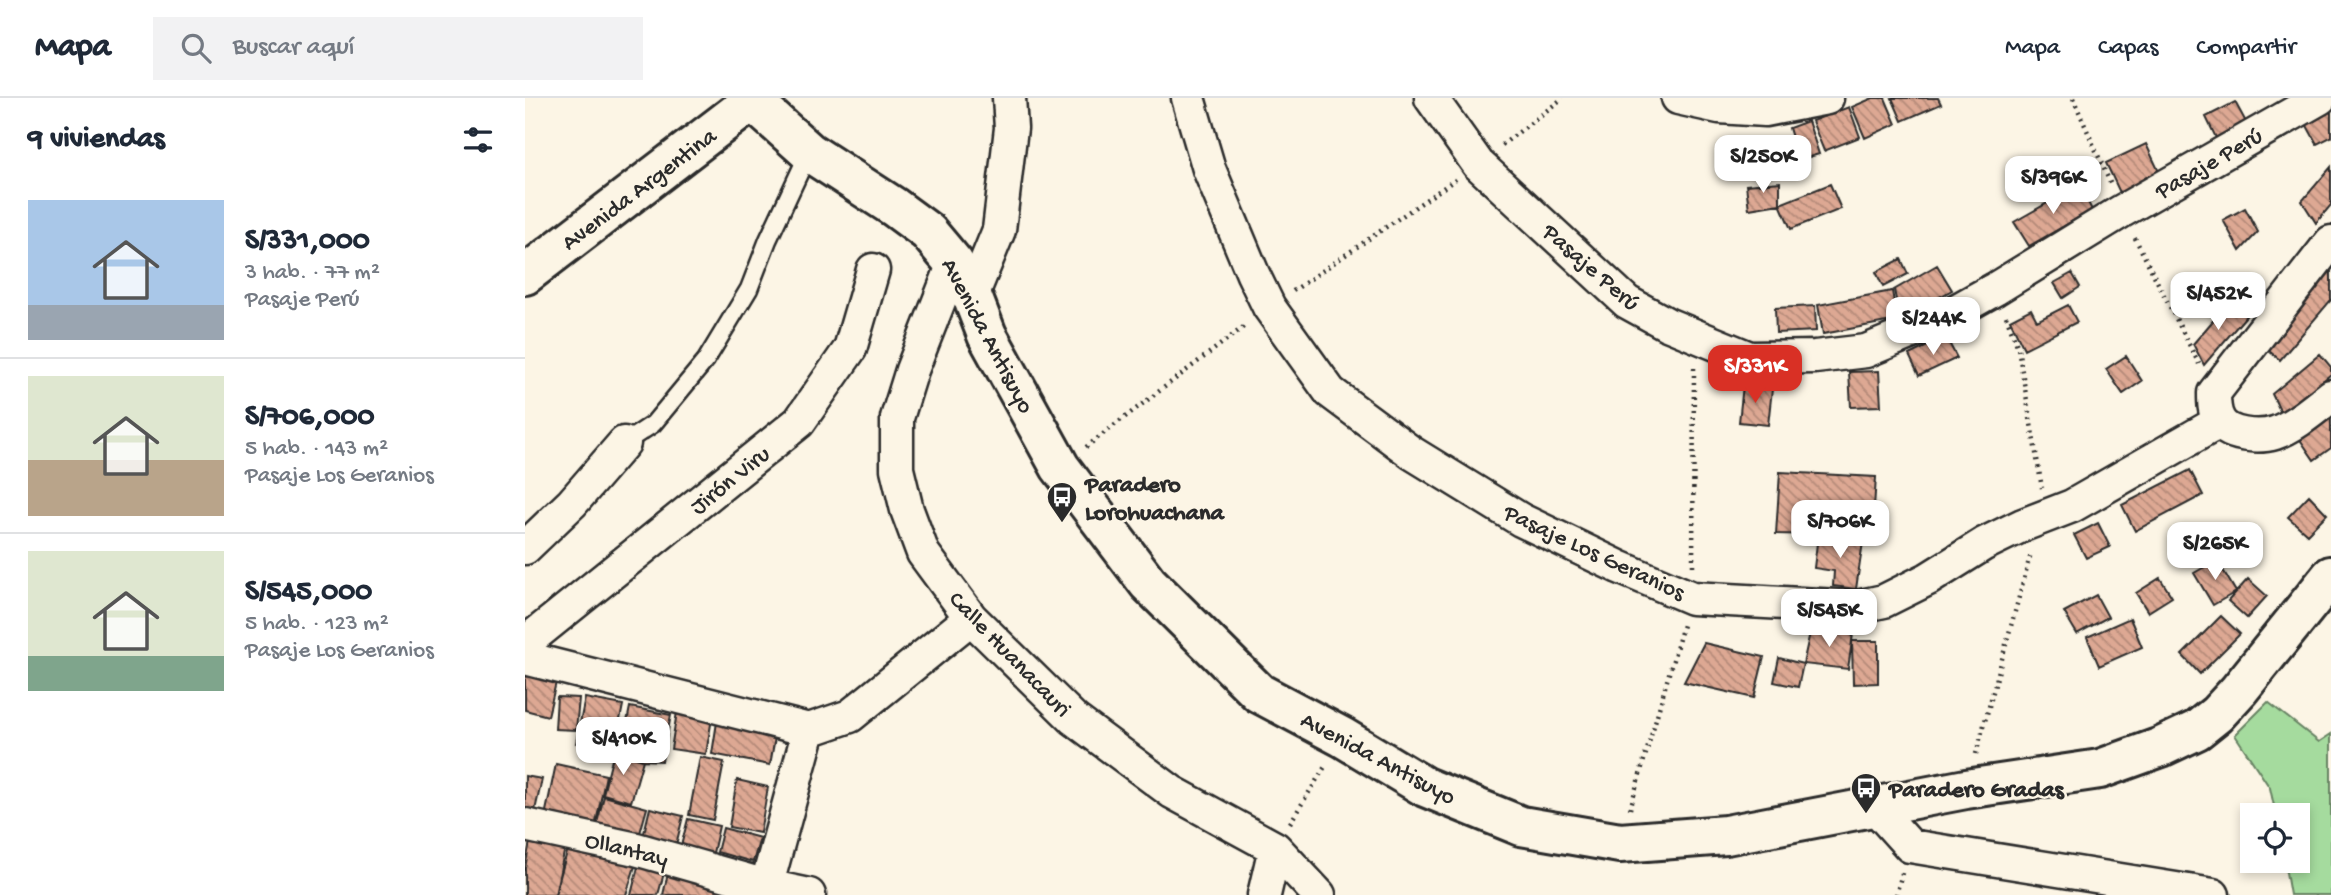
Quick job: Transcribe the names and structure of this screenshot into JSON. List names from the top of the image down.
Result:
{
  "streets": {
    "main road": ["Avenida Argentina", "Avenida Antisuyo"],
    "street": [
      "Pasaje Perú",
      "Jirón Viru",
      "Pasaje Los Geranios",
      "Calle Huanacauri",
      "Ollantay"
    ]
  },
  "crossings": [
    ["Avenida Argentina", "Avenida Antisuyo"],
    ["Avenida Antisuyo", "Calle Huanacauri"]
  ],
  "places": {
    "bus stop": ["Paradero Lorohuachana", "Paradero Gradas"]
  },
  "page": {
    "header": "Mapa",
    "search": "Buscar aquí",
    "nav": ["Mapa", "Capas", "Compartir"],
    "heading": "9 viviendas",
    "price": [
      "S/250K",
      "S/396K",
      "S/452K",
      "S/244K",
      "S/331K",
      "S/706K",
      "S/265K",
      "S/545K",
      "S/410K"
    ],
    "list": [
      {
        "name": "S/331,000",
        "note": "3 hab. · 77 m² · Pasaje Perú"
      },
      {
        "name": "S/706,000",
        "note": "5 hab. · 143 m² · Pasaje Los Geranios"
      },
      {
        "name": "S/545,000",
        "note": "5 hab. · 123 m² · Pasaje Los Geranios"
      }
    ]
  }
}
